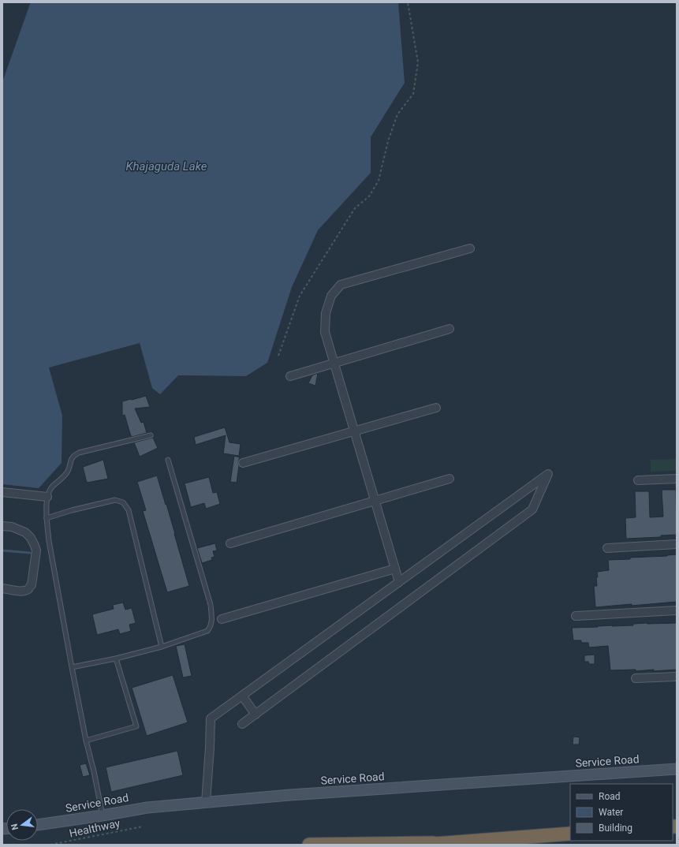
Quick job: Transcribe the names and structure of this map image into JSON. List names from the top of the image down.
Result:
{
  "streets": {
    "main road": ["Service Road"],
    "path": ["Healthway"]
  },
  "water": ["Khajaguda Lake"],
  "legend": ["Road", "Water", "Building"],
  "north": "left"
}
